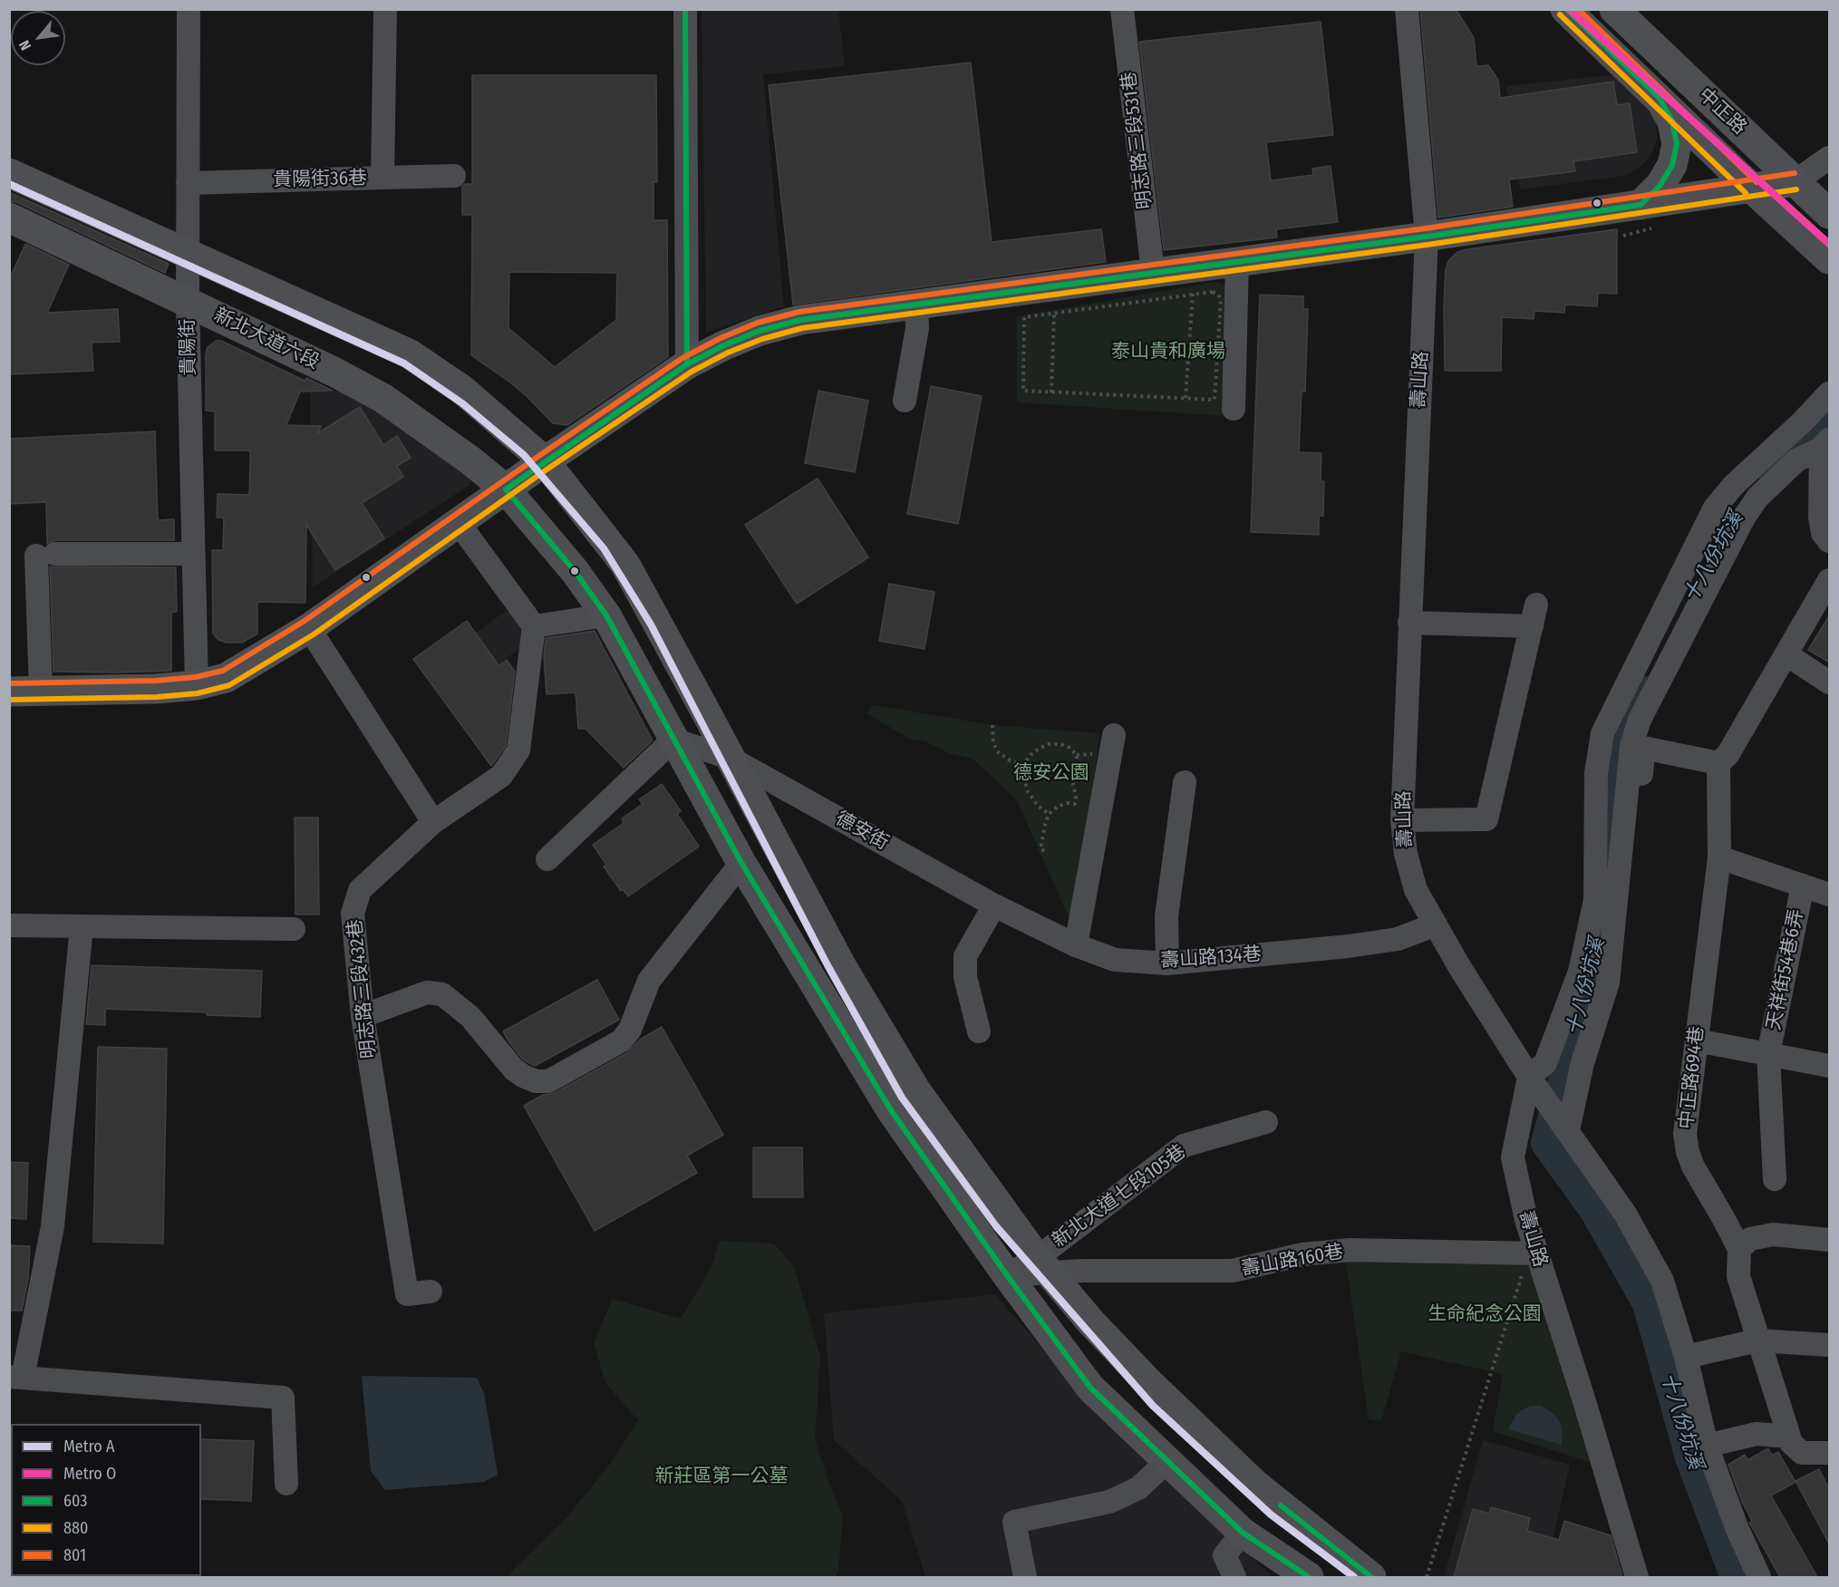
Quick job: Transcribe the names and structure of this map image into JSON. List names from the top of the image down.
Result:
{
  "streets": {
    "main road": ["中正路", "新北大道六段"],
    "street": [
      "明志路三段531巷",
      "貴陽街36巷",
      "貴陽街",
      "壽山路",
      "德安街",
      "壽山路134巷",
      "天祥街54巷6弄",
      "明志路三段432巷",
      "中正路694巷",
      "新北大道七段105巷",
      "壽山路160巷"
    ]
  },
  "crossings": [
    ["貴陽街36巷", "貴陽街"],
    ["新北大道六段", "貴陽街"],
    ["新北大道六段", "德安街"],
    ["新北大道六段", "壽山路160巷"],
    ["壽山路", "壽山路134巷"],
    ["壽山路", "壽山路160巷"],
    ["德安街", "壽山路134巷"],
    ["新北大道七段105巷", "壽山路160巷"]
  ],
  "water": ["十八份坑溪"],
  "parks": [
    "泰山貴和廣場",
    "德安公園",
    "生命紀念公園",
    "新莊區第一公墓"
  ],
  "lines": [
    "metro line O",
    "transit line 603",
    "transit line 801",
    "transit line 880",
    "metro line A"
  ],
  "legend": [
    "Metro A",
    "Metro O",
    "603",
    "880",
    "801"
  ],
  "north": "bottom left"
}
